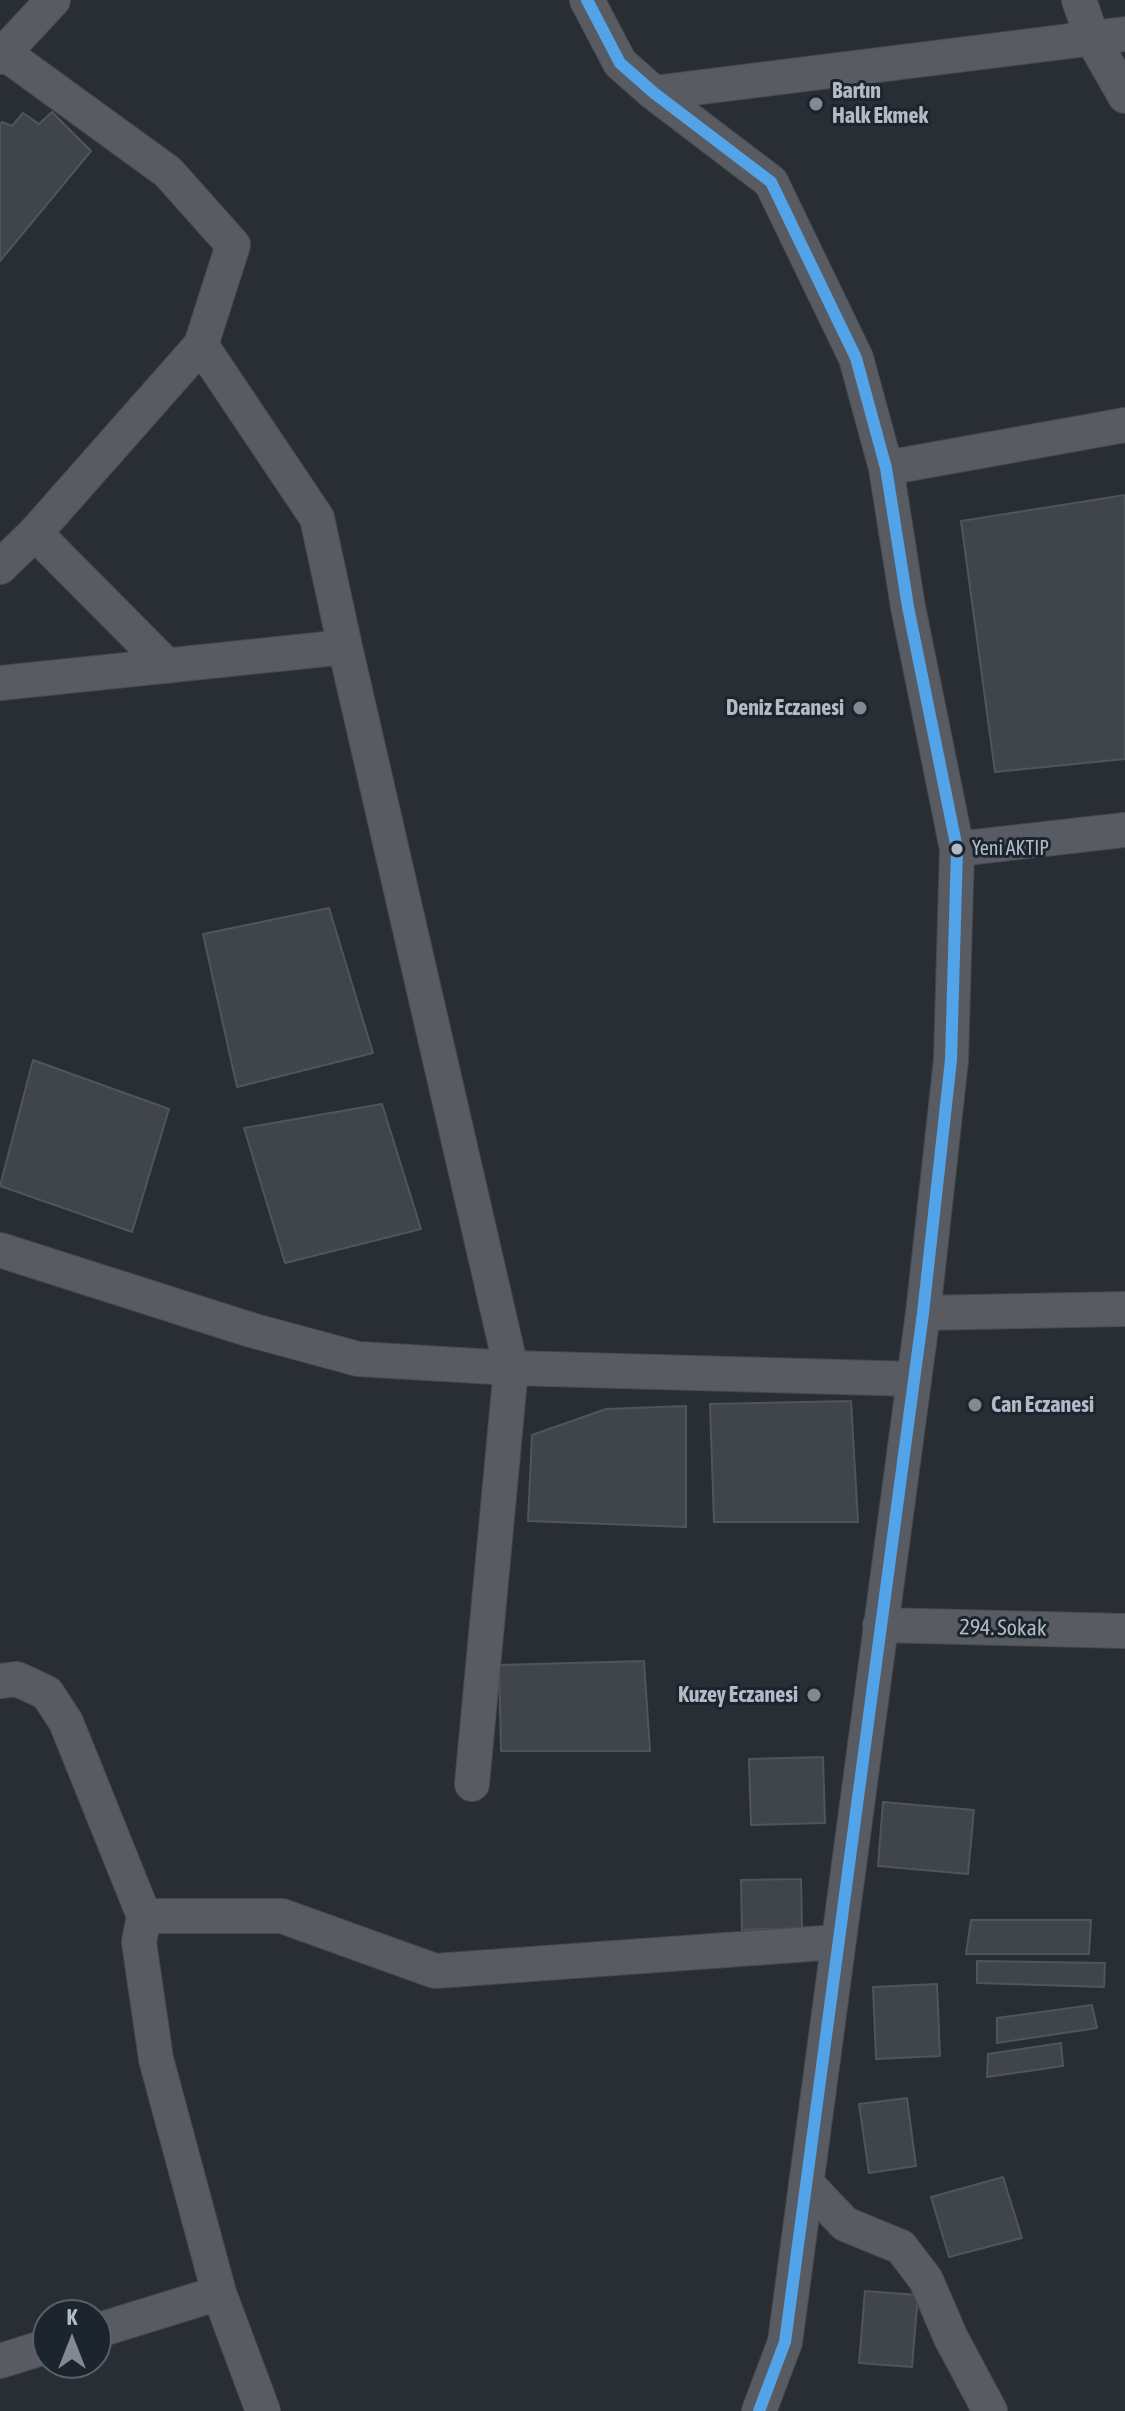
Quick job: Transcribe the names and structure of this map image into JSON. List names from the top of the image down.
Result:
{
  "streets": {
    "street": ["294. Sokak"]
  },
  "places": [
    "Bartın Halk Ekmek",
    "Deniz Eczanesi",
    "Yeni AKTIP",
    "Can Eczanesi",
    "Kuzey Eczanesi"
  ],
  "north": "top"
}
